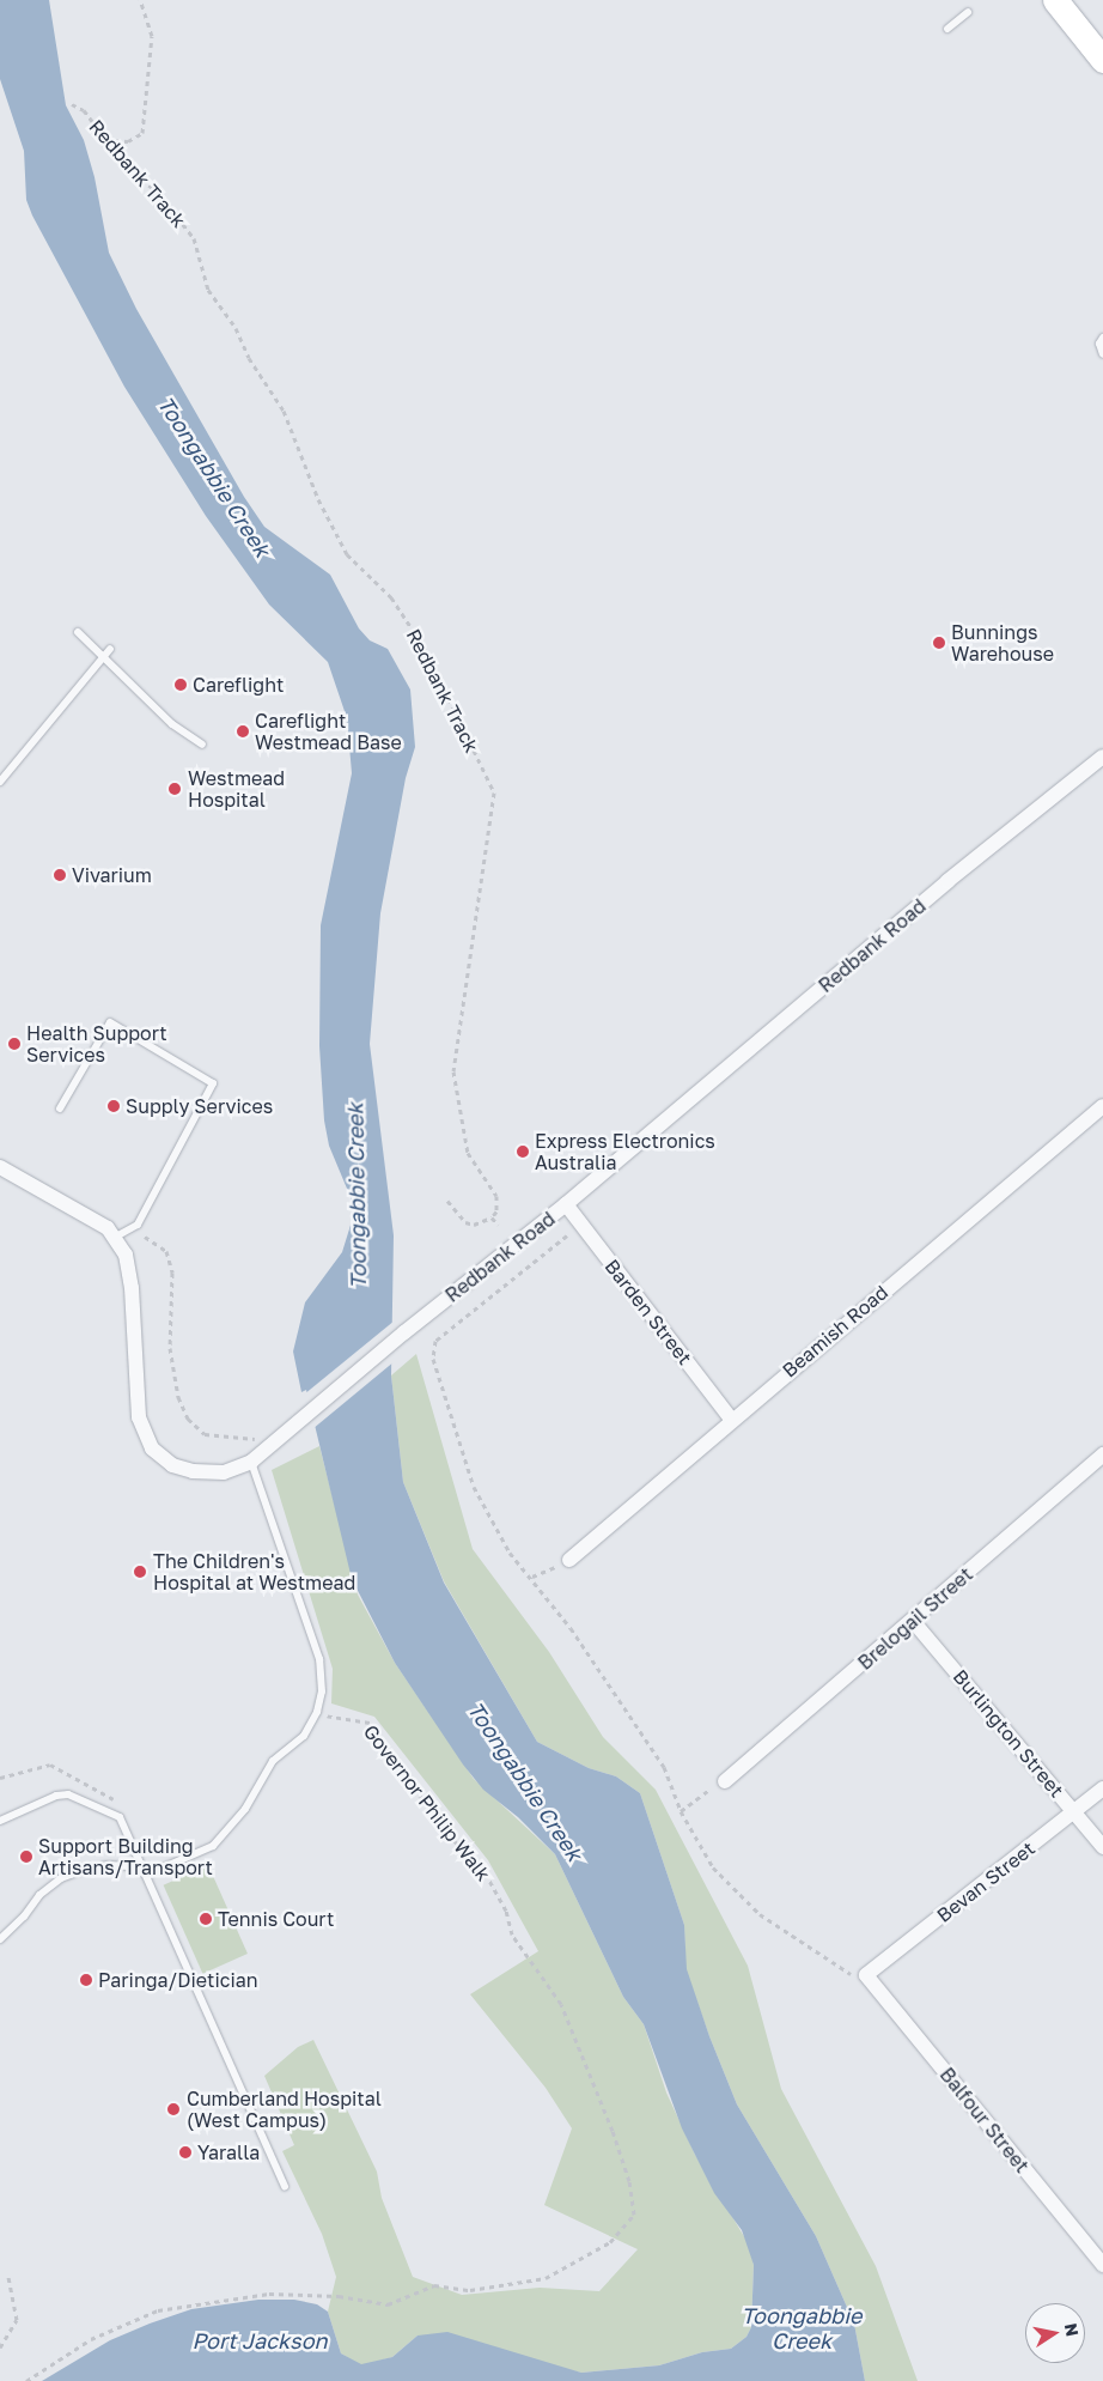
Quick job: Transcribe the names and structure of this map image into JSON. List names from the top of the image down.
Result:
{
  "streets": {
    "street": [
      "Redbank Road",
      "Barden Street",
      "Beamish Road",
      "Brelogail Street",
      "Burlington Street",
      "Bevan Street",
      "Balfour Street"
    ],
    "path": ["Redbank Track", "Governor Philip Walk"]
  },
  "crossings": [
    ["Redbank Road", "Barden Street"],
    ["Barden Street", "Beamish Road"],
    ["Brelogail Street", "Burlington Street"],
    ["Burlington Street", "Bevan Street"],
    ["Bevan Street", "Balfour Street"]
  ],
  "water": ["Toongabbie Creek", "Port Jackson"],
  "places": [
    "Bunnings Warehouse",
    "Careflight",
    "Careflight Westmead Base",
    "Westmead Hospital",
    "Vivarium",
    "Health Support Services",
    "Supply Services",
    "Express Electronics Australia",
    "The Children's Hospital at Westmead",
    "Support Building Artisans/Transport",
    "Tennis Court",
    "Paringa/Dietician",
    "Cumberland Hospital (West Campus)",
    "Yaralla"
  ],
  "north": "right"
}
